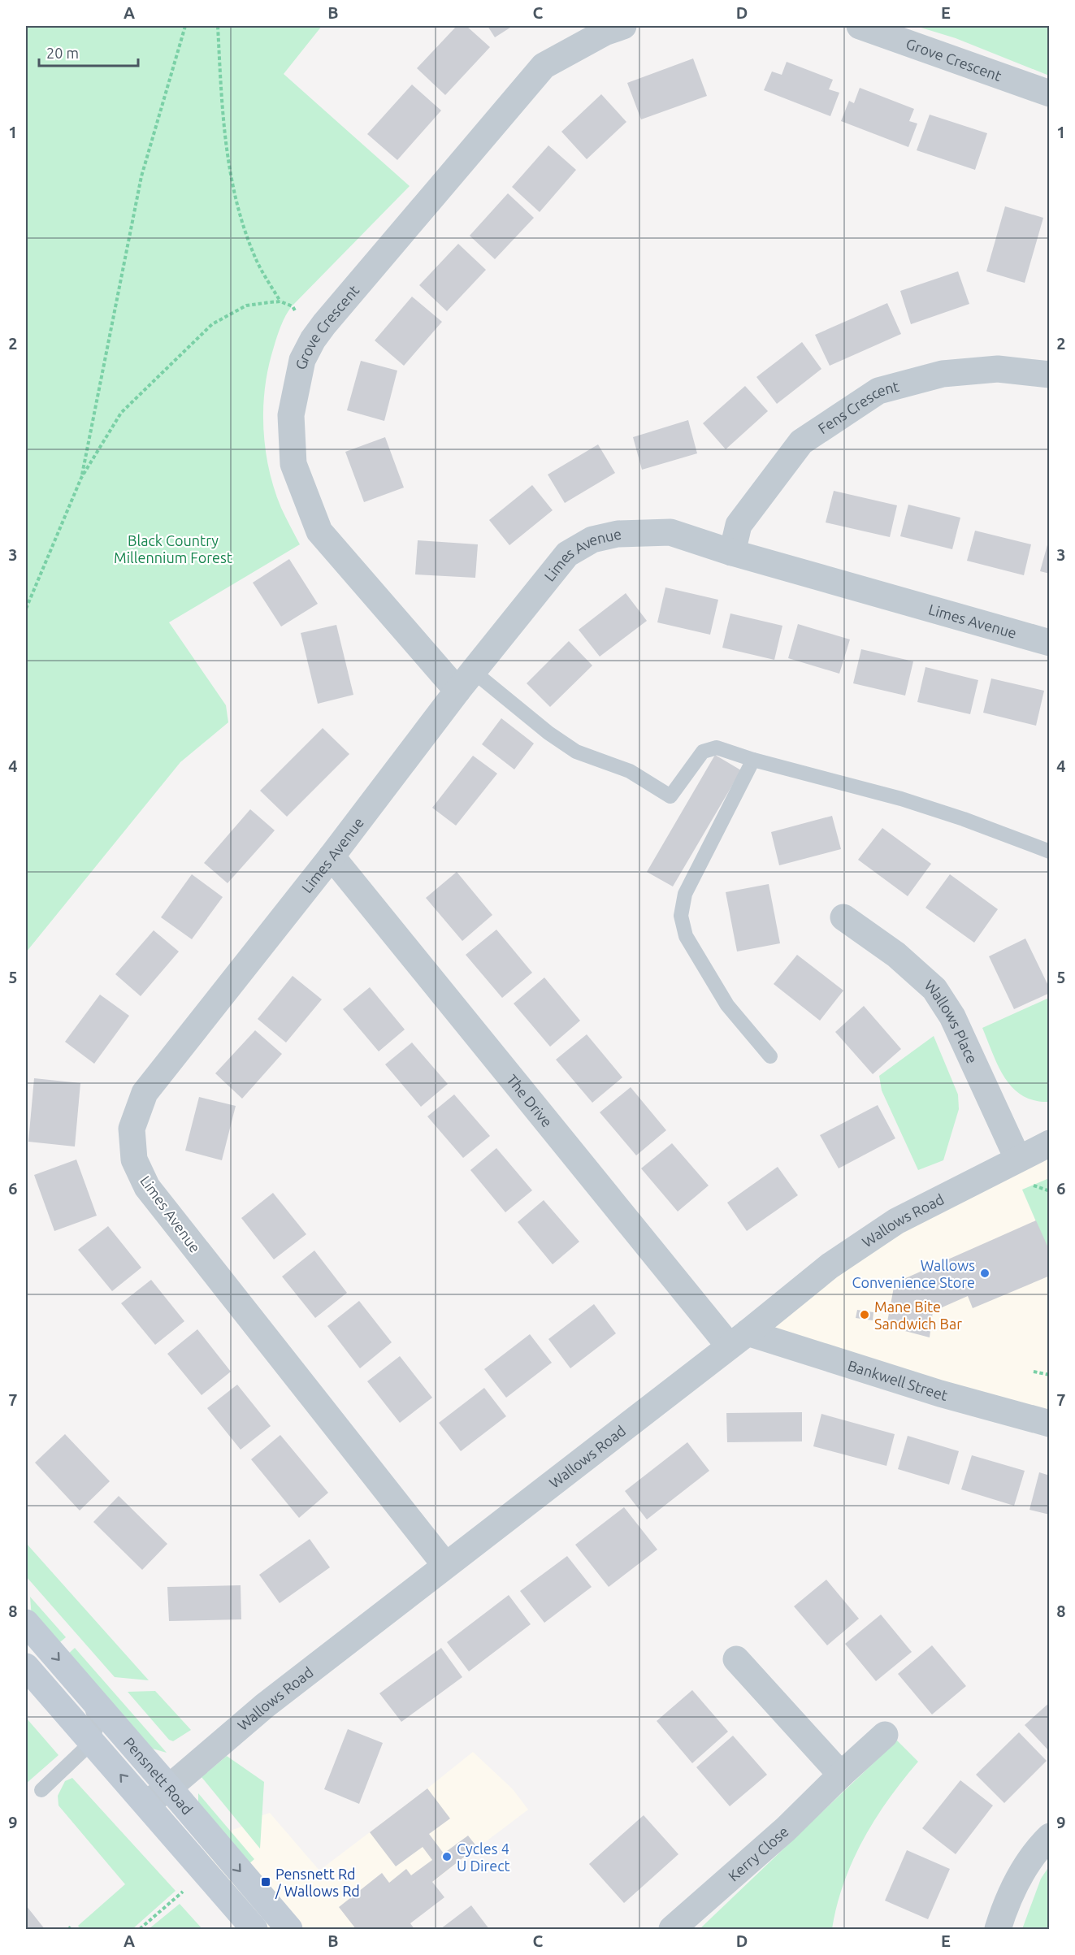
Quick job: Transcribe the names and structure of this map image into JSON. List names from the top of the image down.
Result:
{
  "streets": {
    "main road": ["Pensnett Road"],
    "street": [
      "Grove Crescent",
      "Fens Crescent",
      "Limes Avenue",
      "Wallows Place",
      "The Drive",
      "Wallows Road",
      "Bankwell Street",
      "Kerry Close"
    ]
  },
  "crossings": [
    ["Grove Crescent", "Limes Avenue"],
    ["Fens Crescent", "Limes Avenue"],
    ["Limes Avenue", "The Drive"],
    ["Limes Avenue", "Wallows Road"],
    ["Wallows Place", "Wallows Road"],
    ["The Drive", "Wallows Road"],
    ["The Drive", "Bankwell Street"],
    ["Wallows Road", "Bankwell Street"],
    ["Wallows Road", "Pensnett Road"]
  ],
  "parks": ["Black Country Millennium Forest"],
  "places": {
    "other": ["Wallows Convenience Store", "Mane Bite Sandwich Bar", "Cycles 4 U Direct"],
    "transit": ["Pensnett Rd / Wallows Rd"]
  },
  "scale_bar": "20 m",
  "grid": {
    "columns": [
      "A",
      "B",
      "C",
      "D",
      "E"
    ],
    "rows": [
      "1",
      "2",
      "3",
      "4",
      "5",
      "6",
      "7",
      "8",
      "9"
    ]
  }
}
